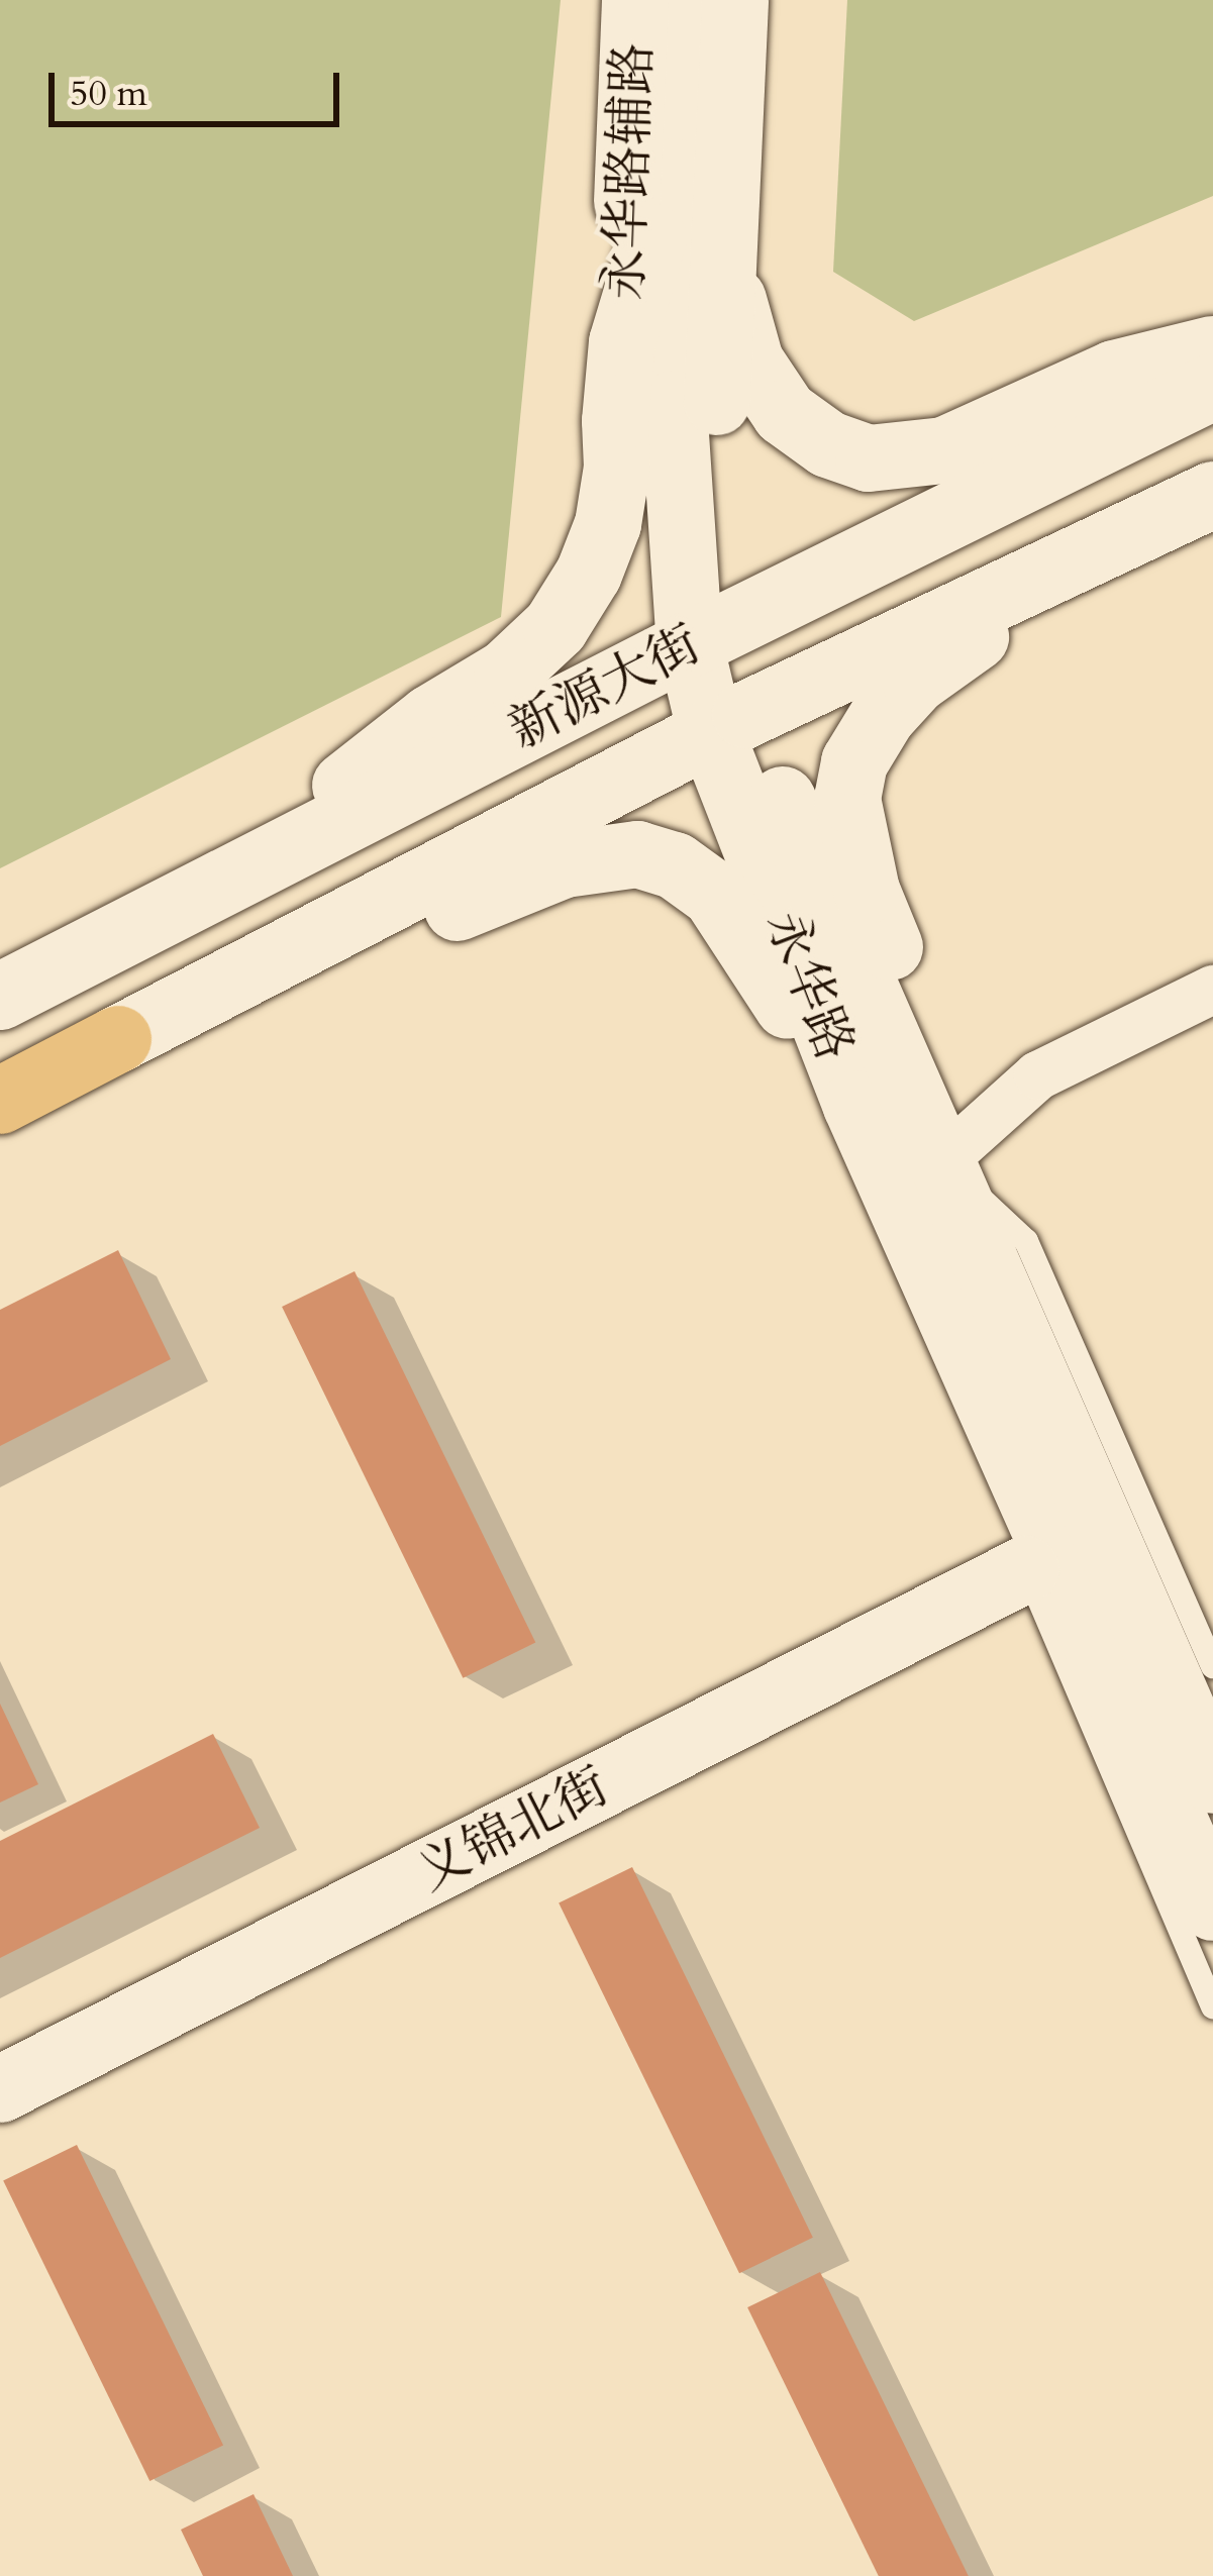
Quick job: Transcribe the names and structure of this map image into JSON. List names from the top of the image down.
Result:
{
  "streets": {
    "main road": [
      "永华路辅路",
      "新源大街",
      "永华路",
      "义锦北街"
    ]
  },
  "crossings": [
    ["永华路辅路", "永华路"],
    ["新源大街", "永华路"]
  ],
  "scale_bar": "50 m"
}
